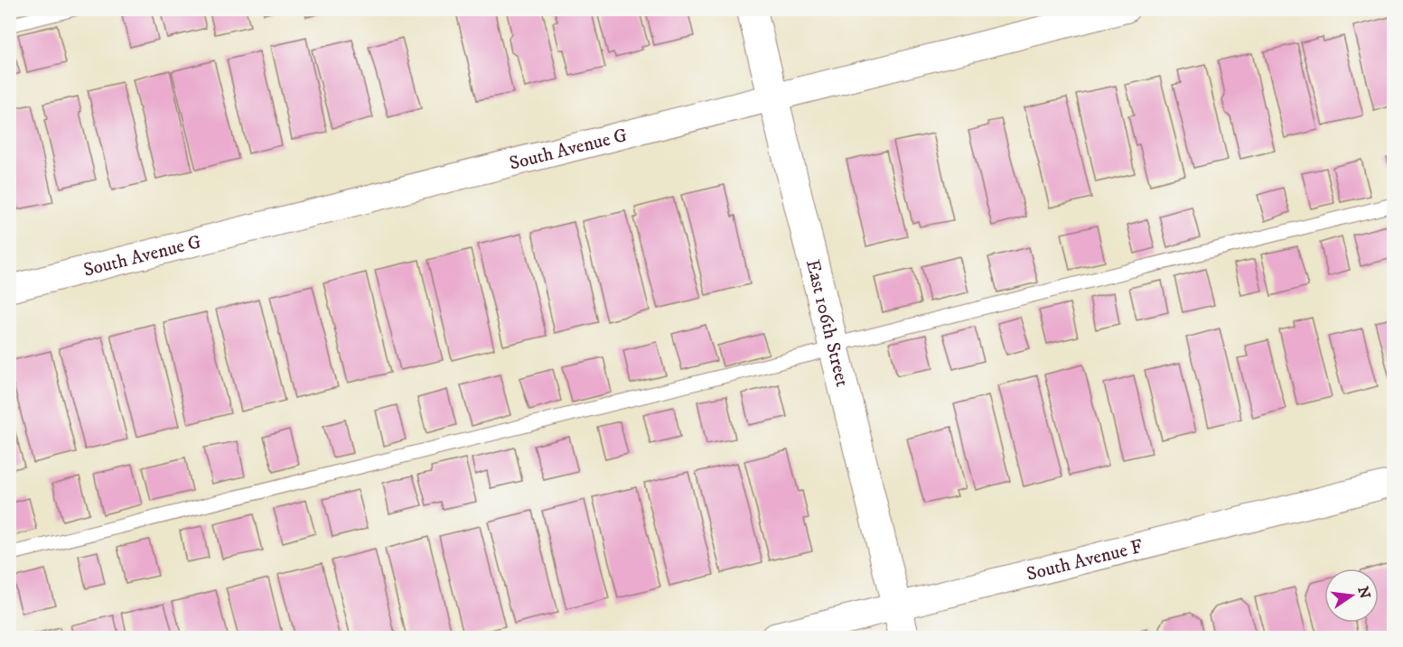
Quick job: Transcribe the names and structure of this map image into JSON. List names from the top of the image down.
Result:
{
  "streets": {
    "main road": ["East 106th Street"],
    "street": ["South Avenue G", "South Avenue F"]
  },
  "crossings": [
    ["South Avenue G", "East 106th Street"],
    ["East 106th Street", "South Avenue F"]
  ],
  "north": "right"
}
